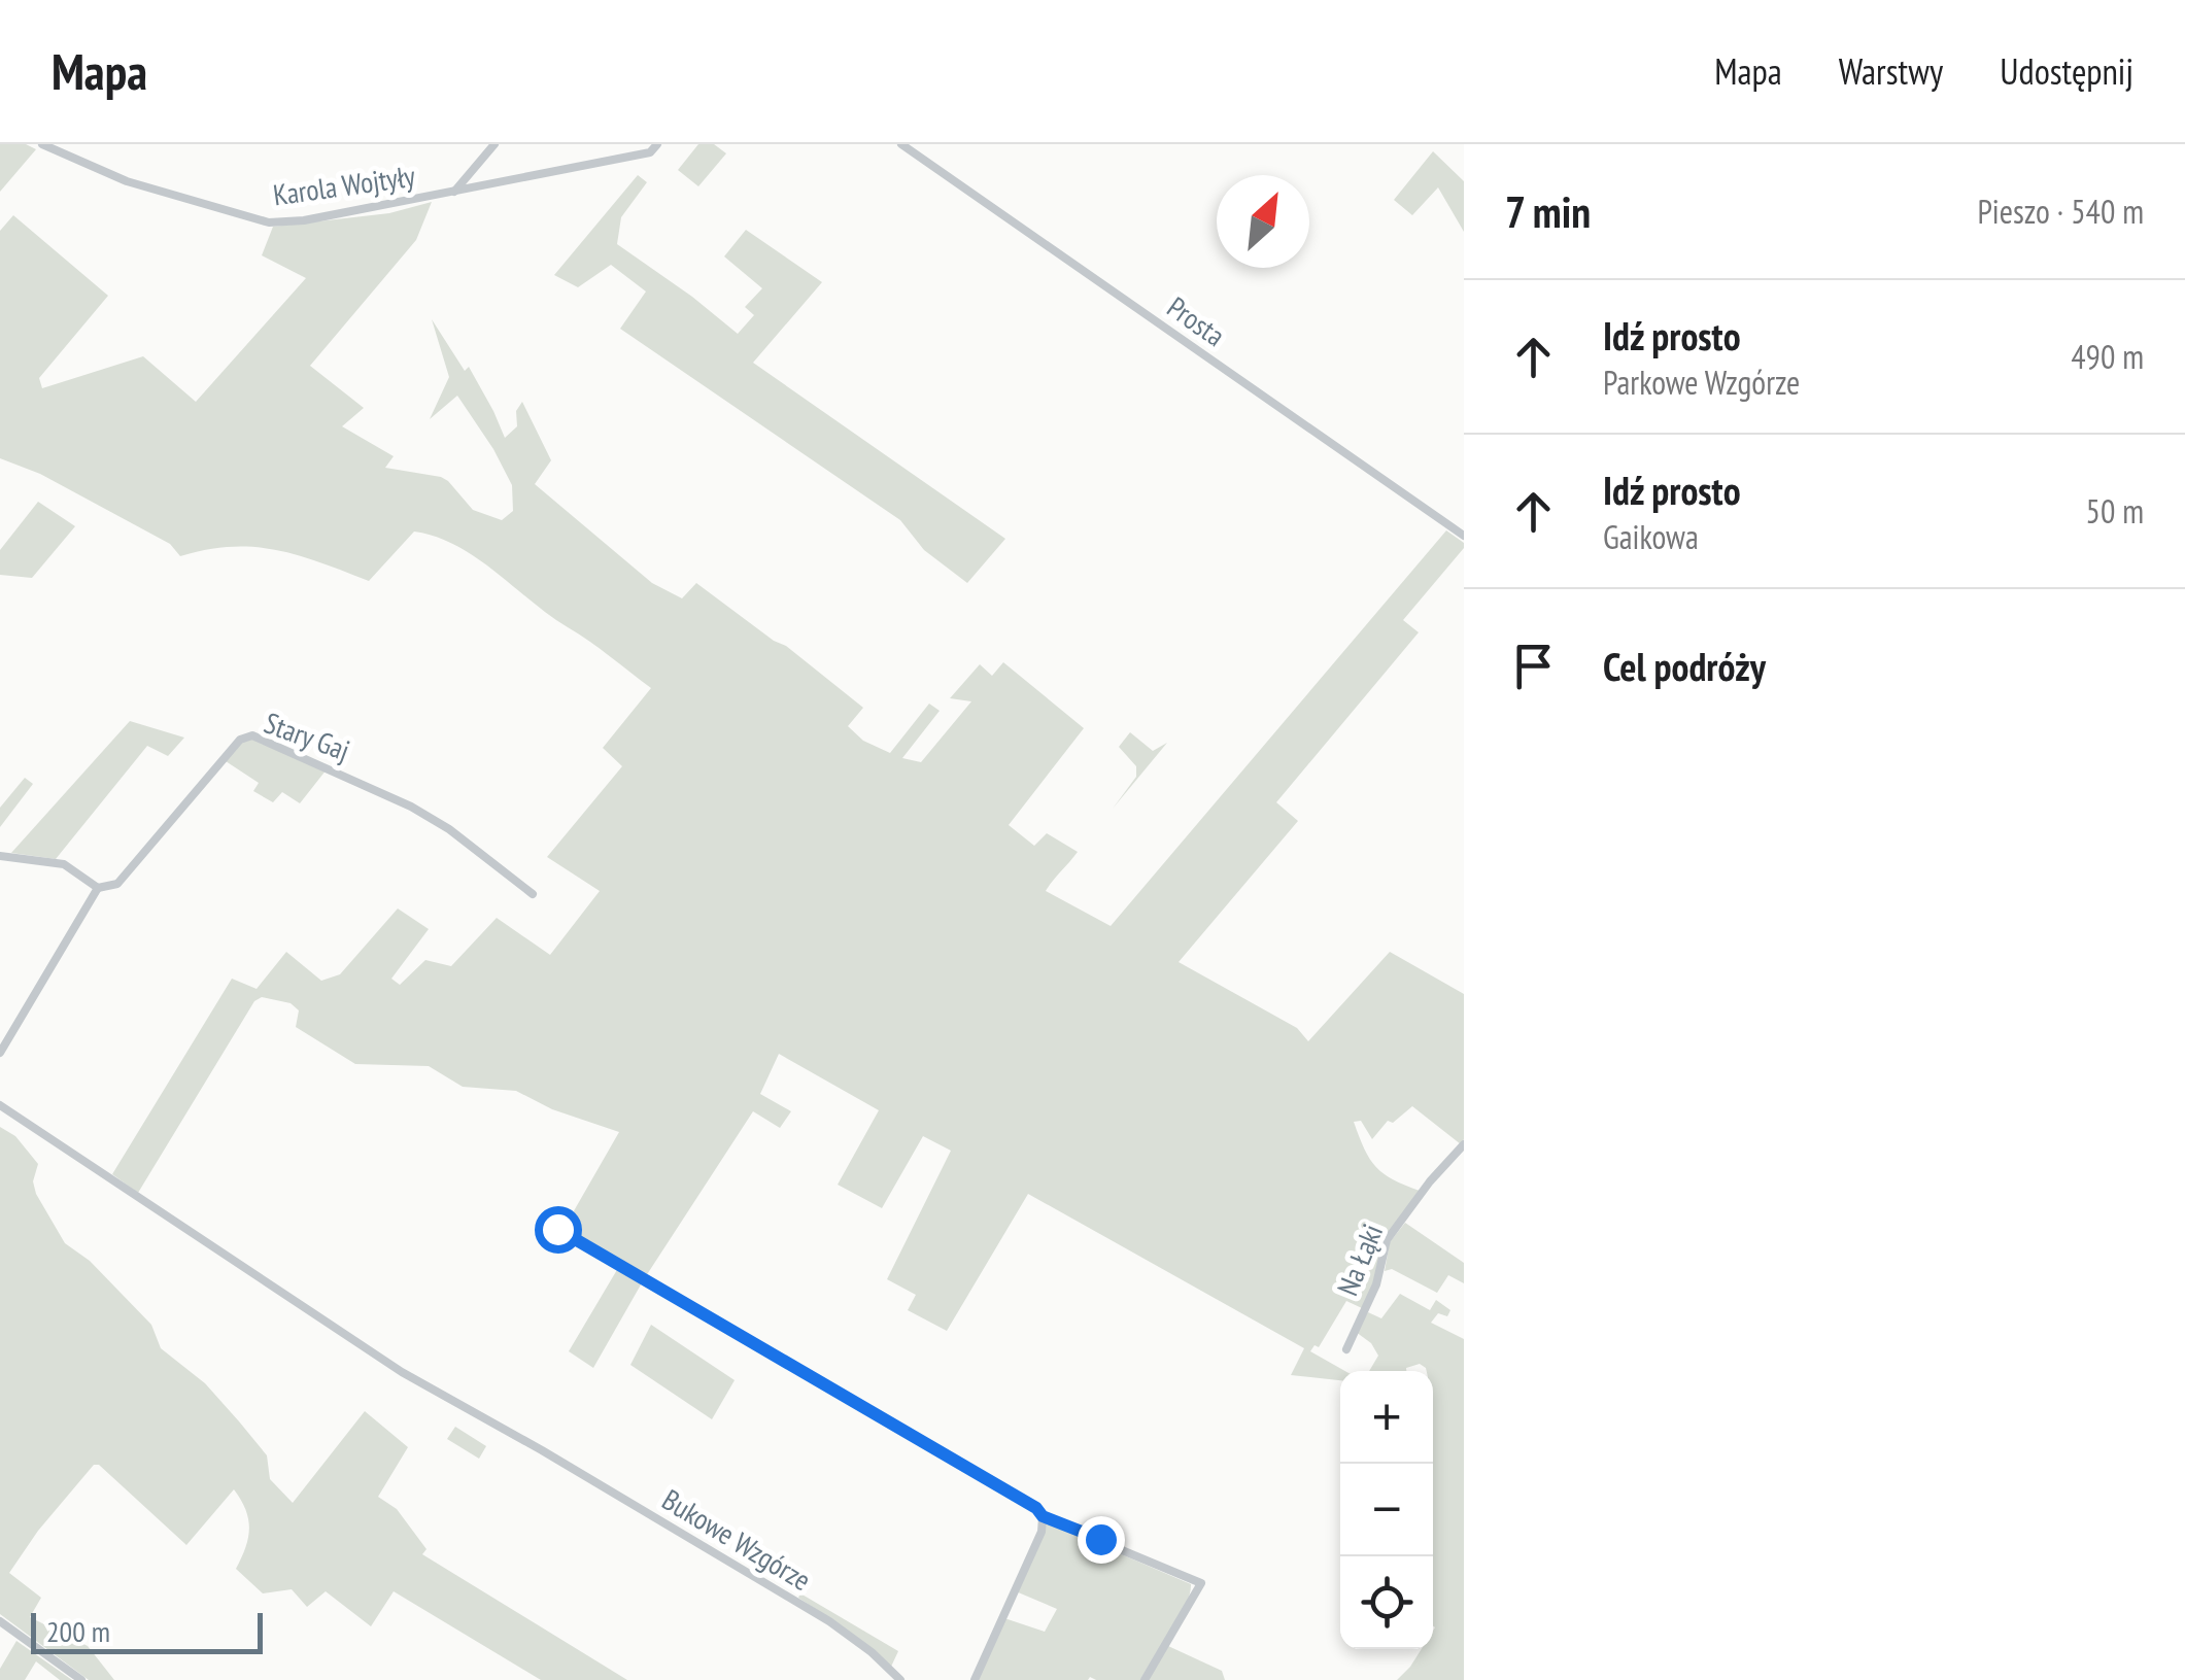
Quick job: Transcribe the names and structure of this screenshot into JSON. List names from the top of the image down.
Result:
{
  "streets": {
    "street": [
      "Karola Wojtyły",
      "Prosta",
      "Stary Gaj",
      "Na Łąki",
      "Bukowe Wzgórze"
    ]
  },
  "scale_bar": "200 m",
  "north": "top right",
  "page": {
    "header": "Mapa",
    "nav": ["Mapa", "Warstwy", "Udostępnij"],
    "heading": ["7 min", "Pieszo · 540 m"],
    "list": [
      ["Idź prosto", "Parkowe Wzgórze", "490 m"],
      ["Idź prosto", "Gaikowa", "50 m"],
      "Cel podróży"
    ],
    "map_buttons": ["+", "−"],
    "scale": "200 m"
  }
}
